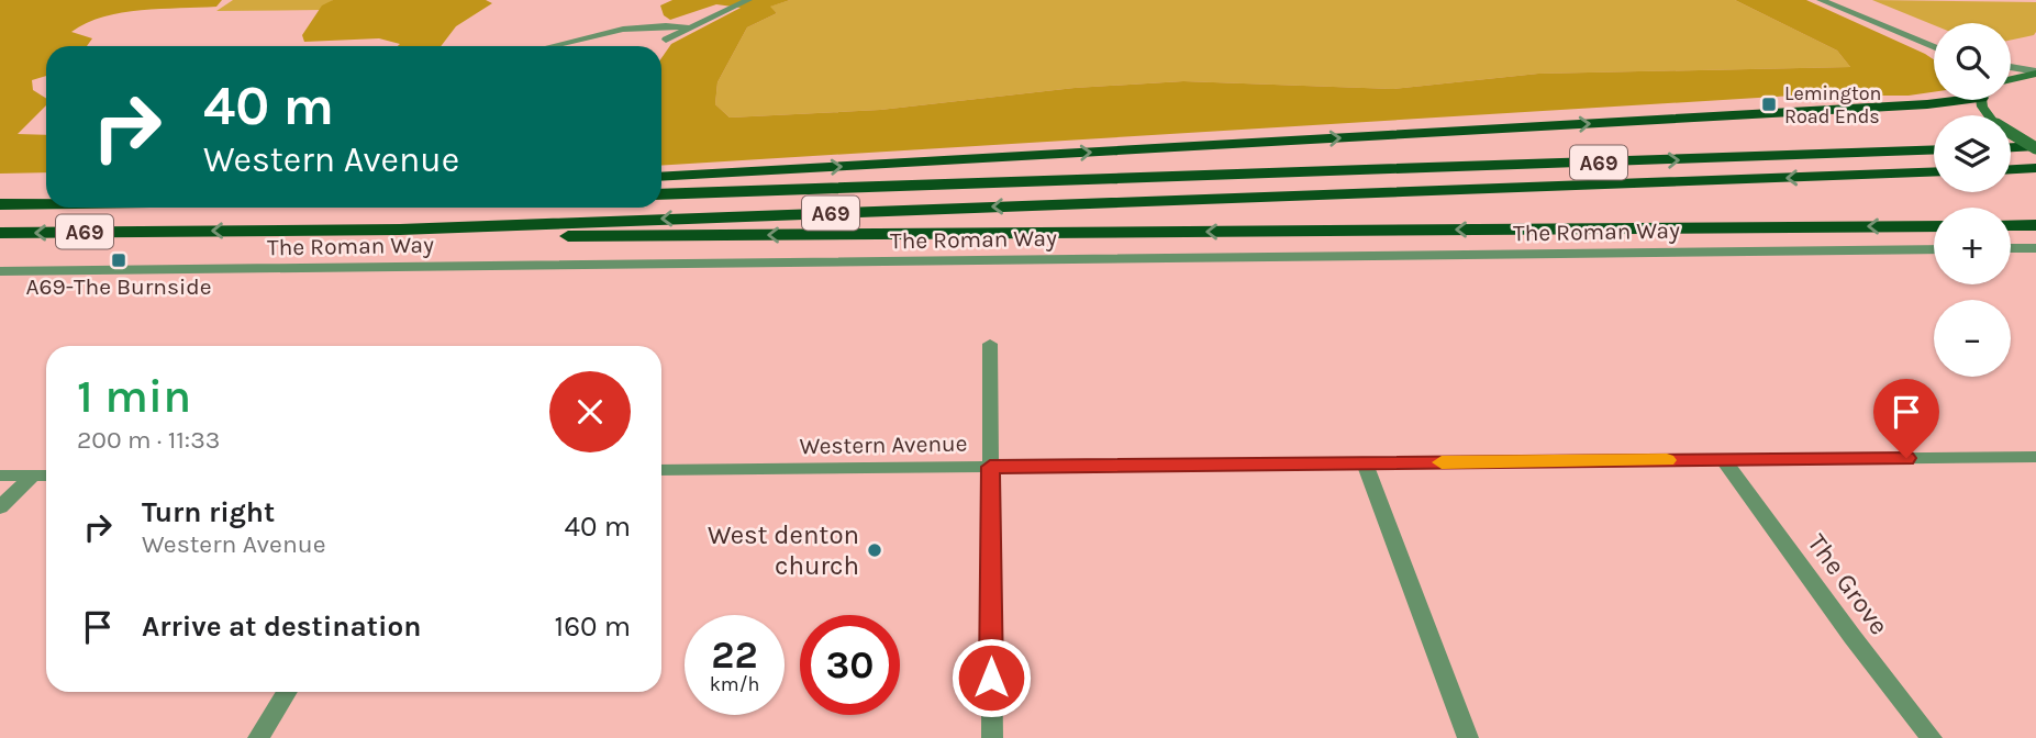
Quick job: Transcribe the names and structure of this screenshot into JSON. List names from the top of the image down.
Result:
{
  "streets": {
    "highway": ["A69"],
    "street": ["The Roman Way", "Western Avenue", "The Grove"]
  },
  "crossings": [
    ["Western Avenue", "The Grove"]
  ],
  "places": {
    "transit": ["Lemington Road Ends", "A69-The Burnside"],
    "other": ["West denton church"]
  },
  "page": {
    "map_buttons": ["+", "−"],
    "turn": ["40 m", "Western Avenue"],
    "heading": ["1 min", "200 m · 11:33"],
    "list": [
      {
        "name": "Turn right",
        "note": "Western Avenue",
        "value": "40 m"
      },
      {
        "name": "Arrive at destination",
        "value": "160 m"
      }
    ],
    "speed": "22 km/h",
    "limit": "30"
  }
}
